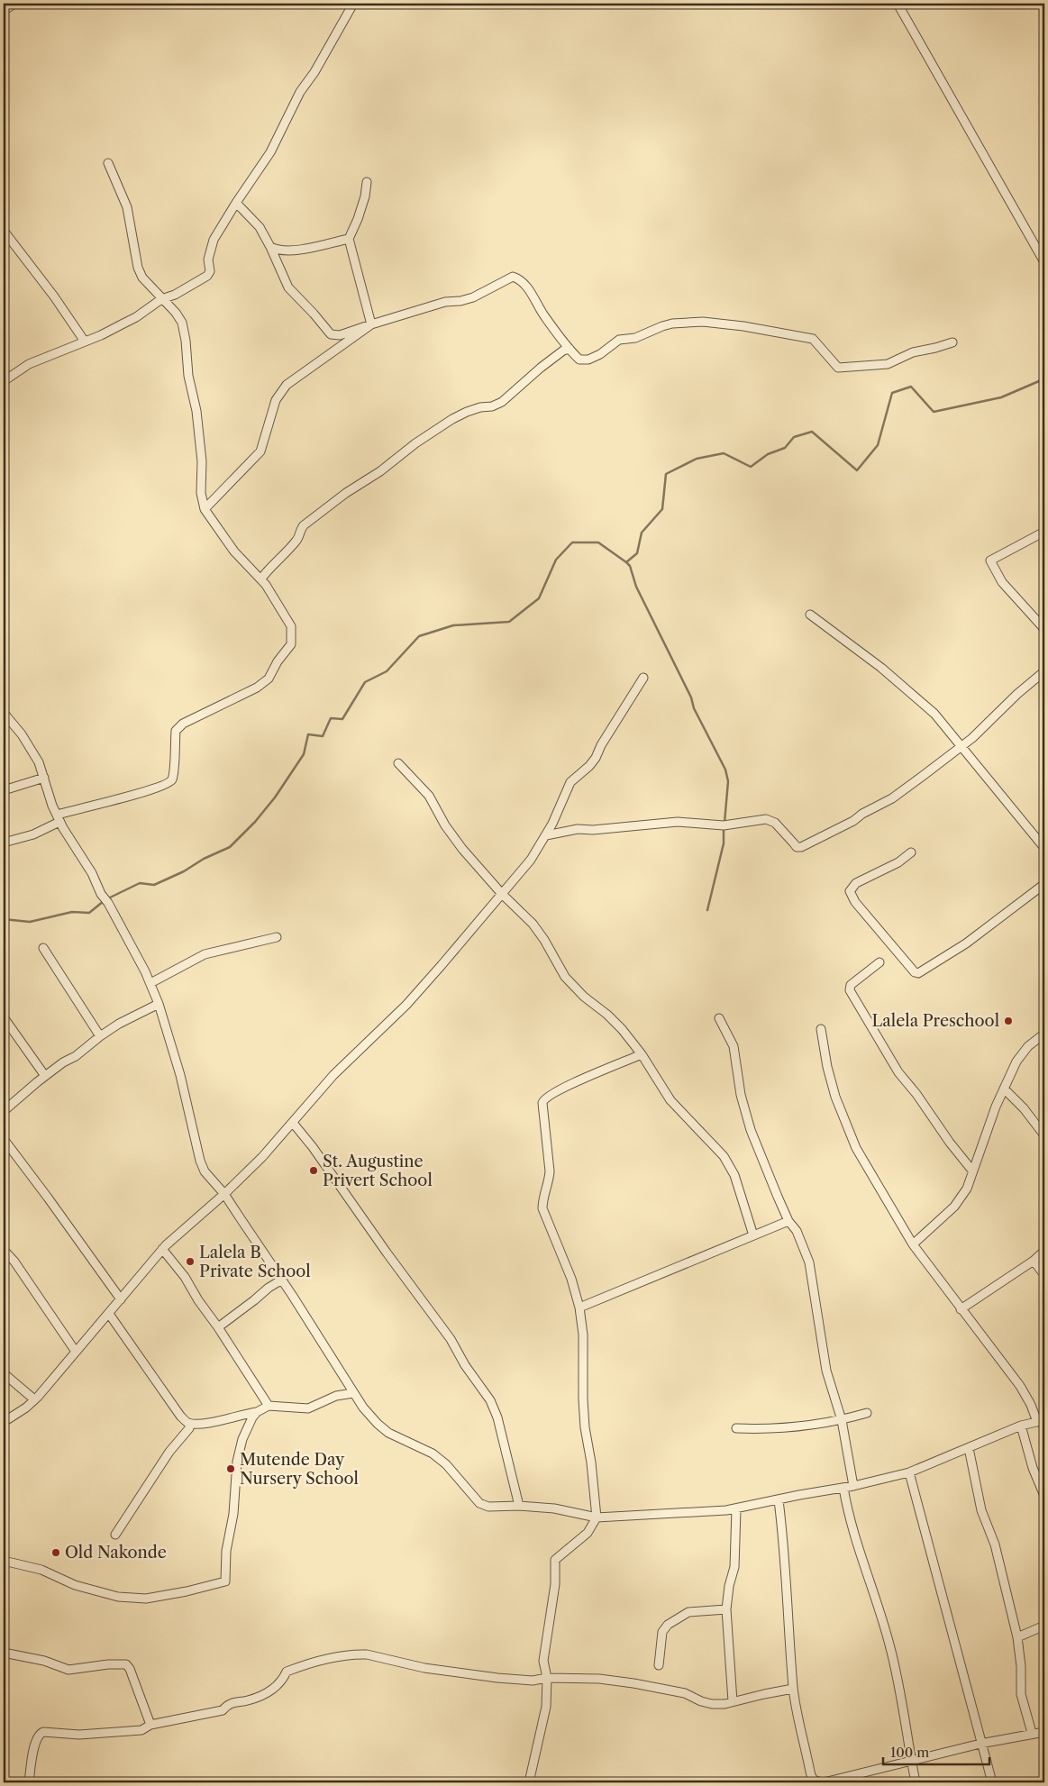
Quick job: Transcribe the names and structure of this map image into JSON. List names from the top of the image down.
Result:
{
  "places": [
    "Lalela Preschool",
    "St. Augustine Privert School",
    "Lalela B Private School",
    "Mutende Day Nursery School",
    "Old Nakonde"
  ],
  "scale_bar": "100 m"
}
